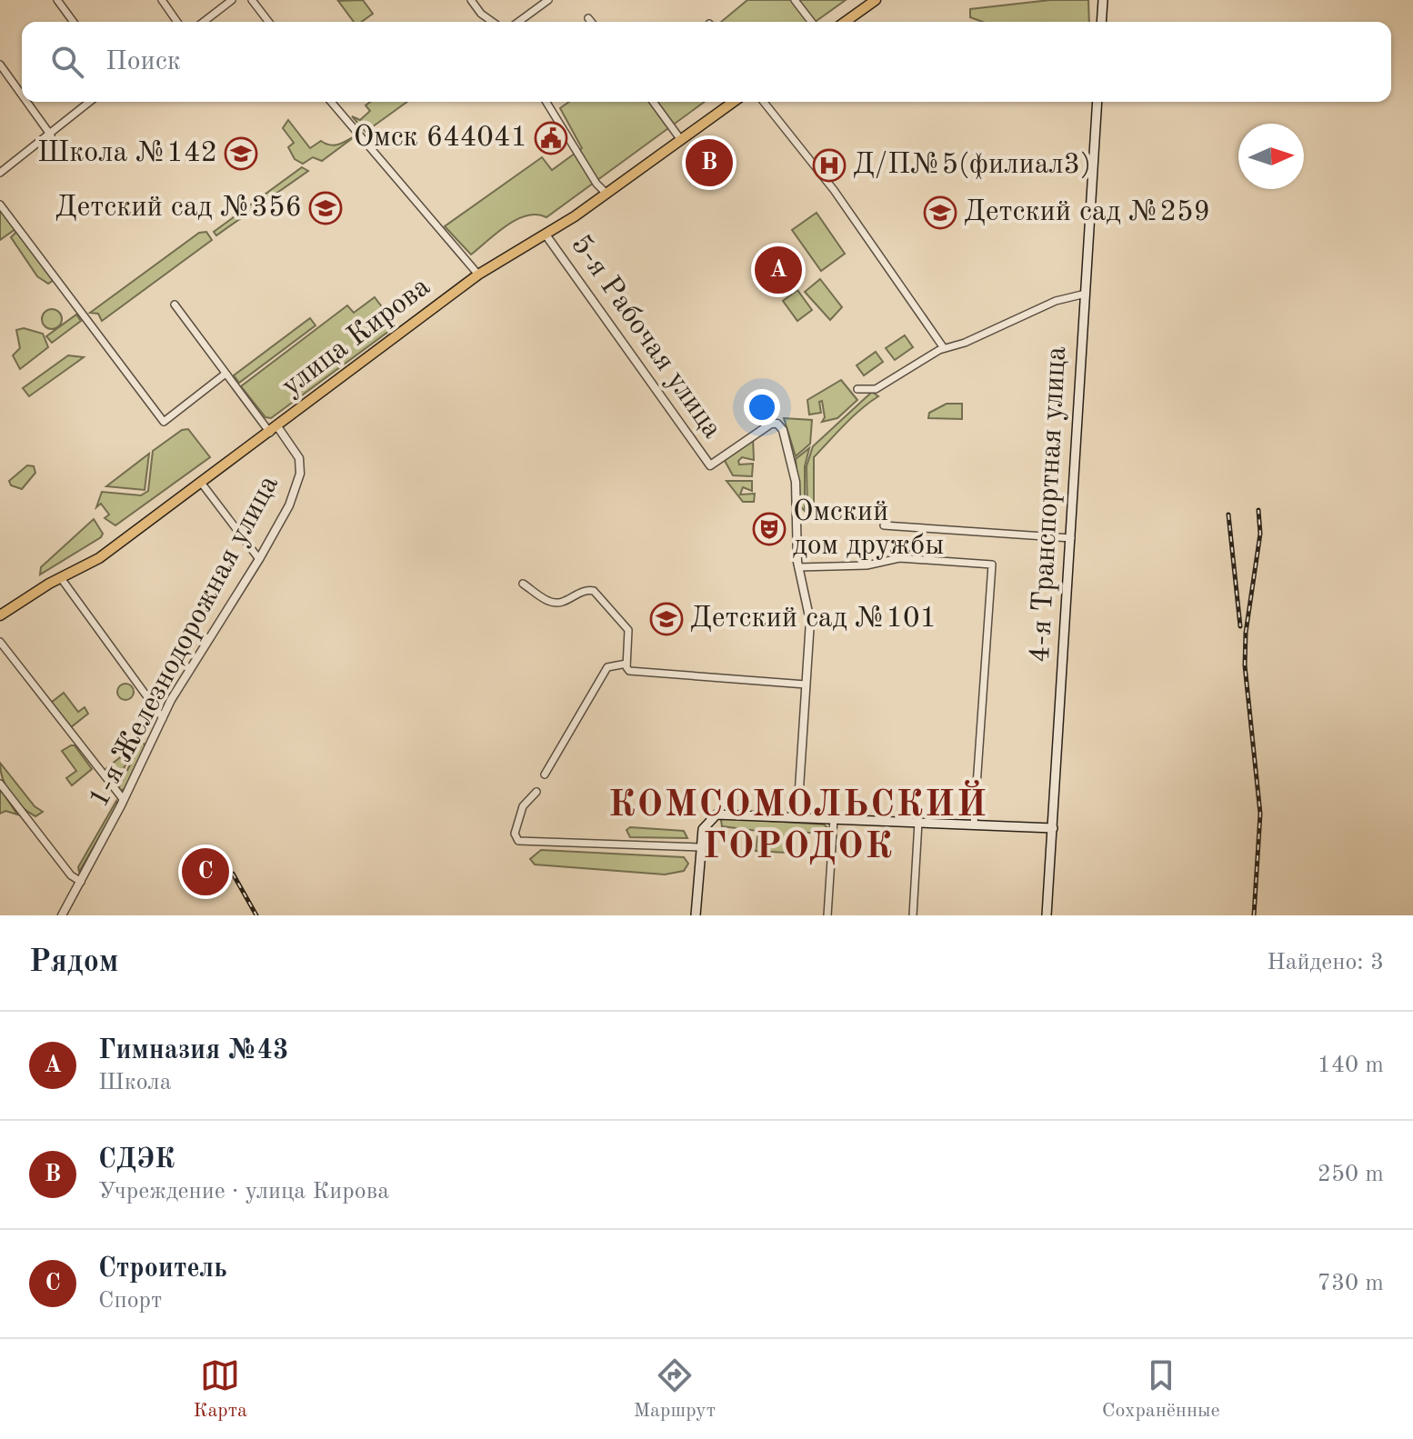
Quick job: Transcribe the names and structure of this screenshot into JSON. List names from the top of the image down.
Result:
{
  "streets": {
    "main road": ["улица Кирова", "4-я Транспортная улица"],
    "street": ["5-я Рабочая улица", "1-я Железнодорожная улица"]
  },
  "crossings": [
    ["улица Кирова", "5-я Рабочая улица"],
    ["улица Кирова", "1-я Железнодорожная улица"]
  ],
  "districts": ["КОМСОМОЛЬСКИЙ ГОРОДОК"],
  "places": {
    "public building": ["Омск 644041"],
    "school or university": [
      "Школа №142",
      "Детский сад №356",
      "Детский сад №259",
      "Детский сад №101"
    ],
    "hospital": ["Д/П№5(филиал3)"],
    "theatre": ["Омский дом дружбы"]
  },
  "north": "right",
  "page": {
    "search": "Поиск",
    "pins": ["B", "A", "C"],
    "heading": ["Рядом", "Найдено: 3"],
    "list": [
      {
        "mark": "A",
        "name": "Гимназия №43",
        "note": "Школа",
        "value": "140 m"
      },
      {
        "mark": "B",
        "name": "СДЭК",
        "note": "Учреждение · улица Кирова",
        "value": "250 m"
      },
      {
        "mark": "C",
        "name": "Строитель",
        "note": "Спорт",
        "value": "730 m"
      }
    ],
    "nav": ["Карта", "Маршрут", "Сохранённые"]
  }
}
